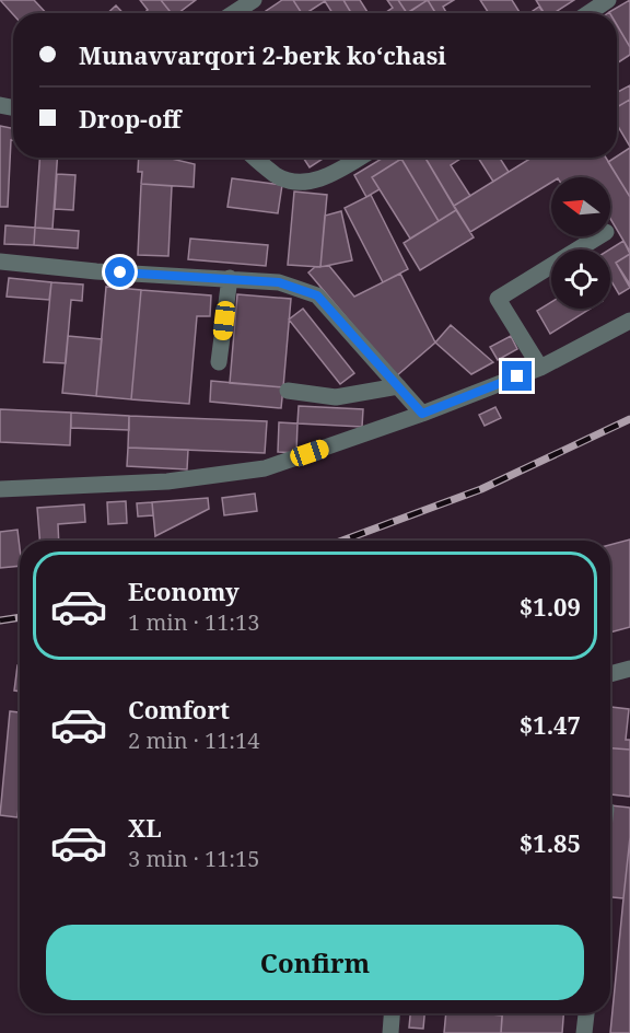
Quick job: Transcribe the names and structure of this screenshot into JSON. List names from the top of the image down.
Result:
{
  "north": "left",
  "page": {
    "banner": ["Munavvarqori 2-berk koʻchasi", "Drop-off"],
    "list": [
      {
        "name": "Economy",
        "note": "1 min · 11:13",
        "value": "$1.09"
      },
      {
        "name": "Comfort",
        "note": "2 min · 11:14",
        "value": "$1.47"
      },
      {
        "name": "XL",
        "note": "3 min · 11:15",
        "value": "$1.85"
      }
    ],
    "buttons": "Confirm"
  }
}
